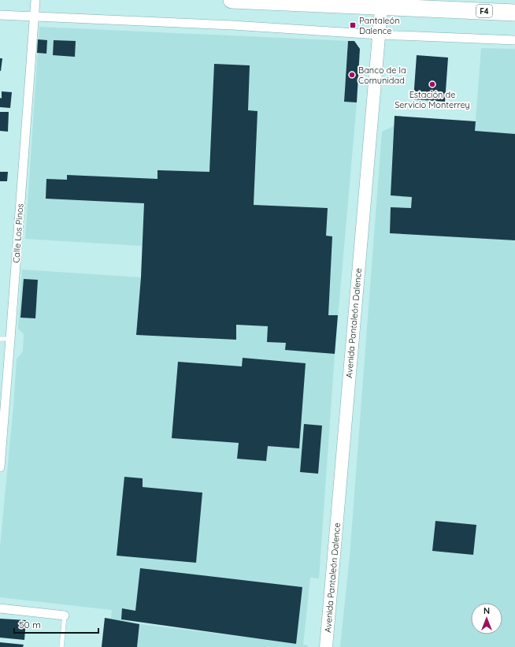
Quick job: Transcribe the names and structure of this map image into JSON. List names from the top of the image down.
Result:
{
  "streets": {
    "highway": ["F4"],
    "main road": ["Avenida Pantaleón Dalence"],
    "street": ["Calle Los Pinos"]
  },
  "crossings": [
    ["F4", "Avenida Pantaleón Dalence"]
  ],
  "places": {
    "transit": ["Pantaleón Dalence"],
    "other": ["Banco de la Comunidad", "Estación de Servicio Monterrey"]
  },
  "scale_bar": "50 m",
  "north": "top"
}
